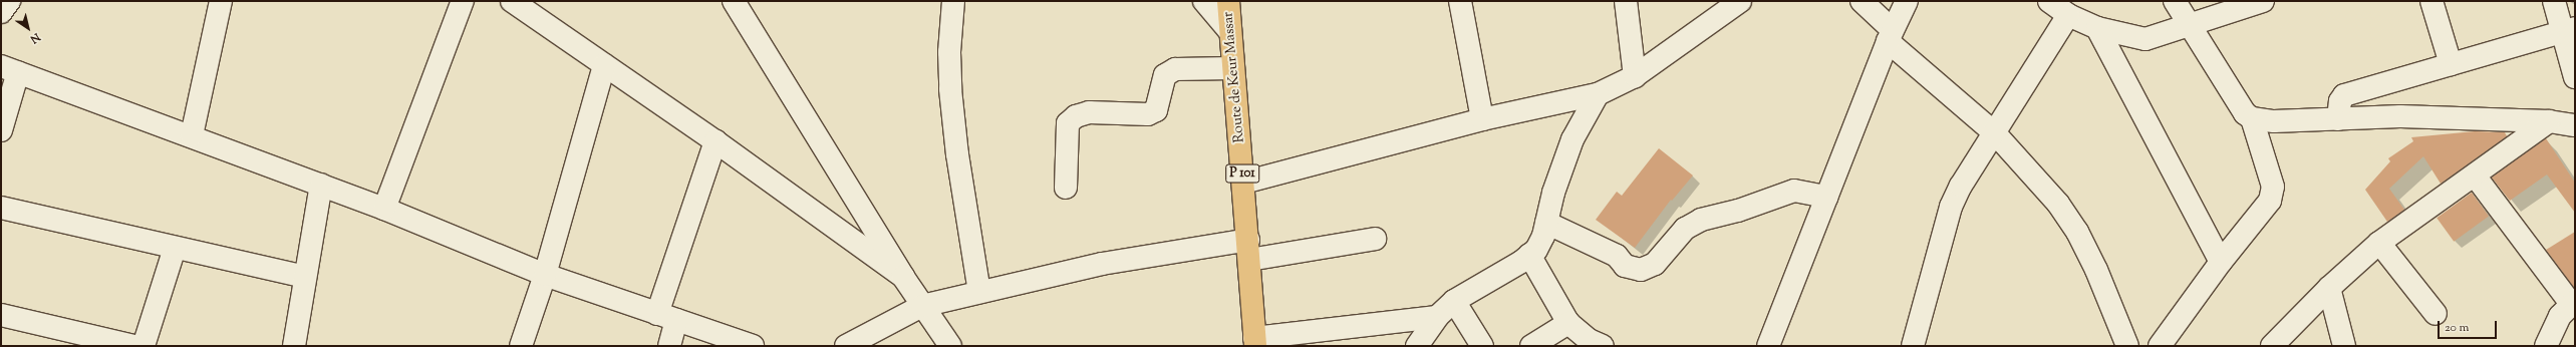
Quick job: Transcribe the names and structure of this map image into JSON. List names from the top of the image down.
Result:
{
  "streets": {
    "main road": ["Route de Keur Massar", "P 101"]
  },
  "scale_bar": "20 m",
  "north": "bottom right"
}
